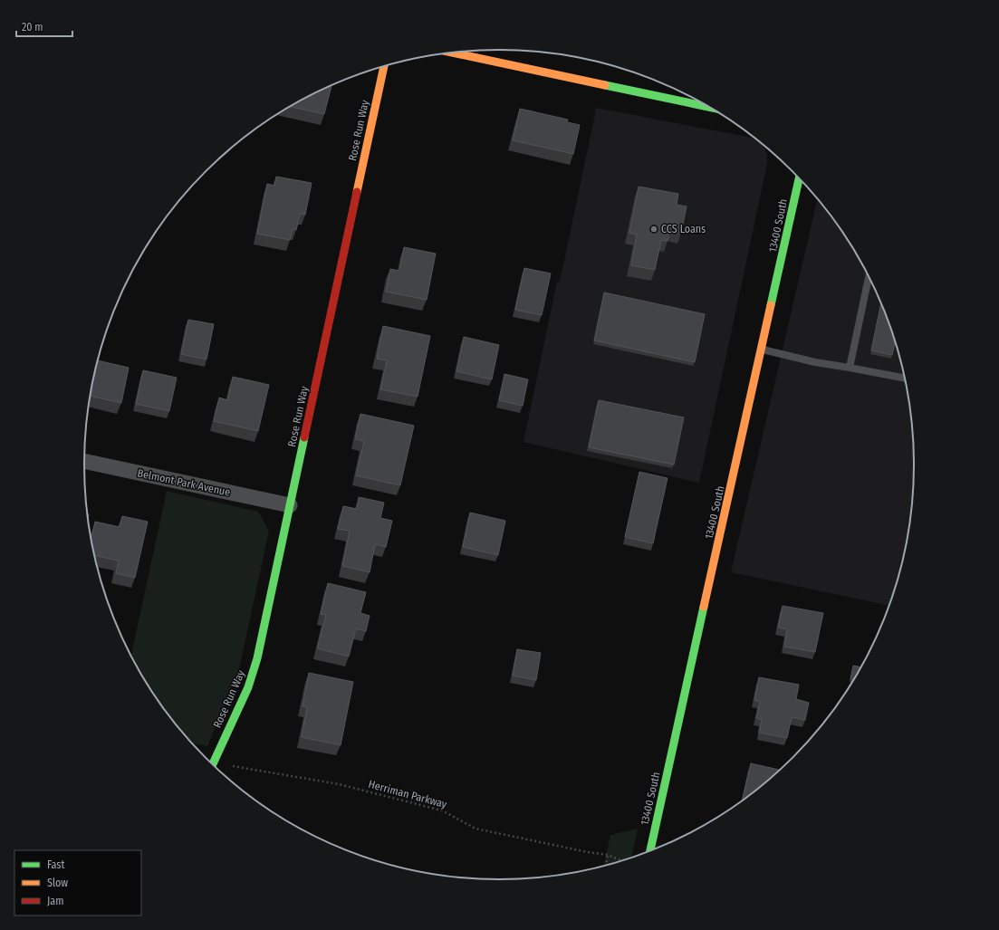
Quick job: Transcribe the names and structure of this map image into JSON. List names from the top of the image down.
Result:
{
  "streets": {
    "street": ["Rose Run Way", "13400 South", "Belmont Park Avenue"],
    "path": ["Herriman Parkway"]
  },
  "crossings": [
    ["Rose Run Way", "Belmont Park Avenue"]
  ],
  "places": ["CCS Loans"],
  "legend": ["Fast", "Slow", "Jam"],
  "scale_bar": "20 m"
}
